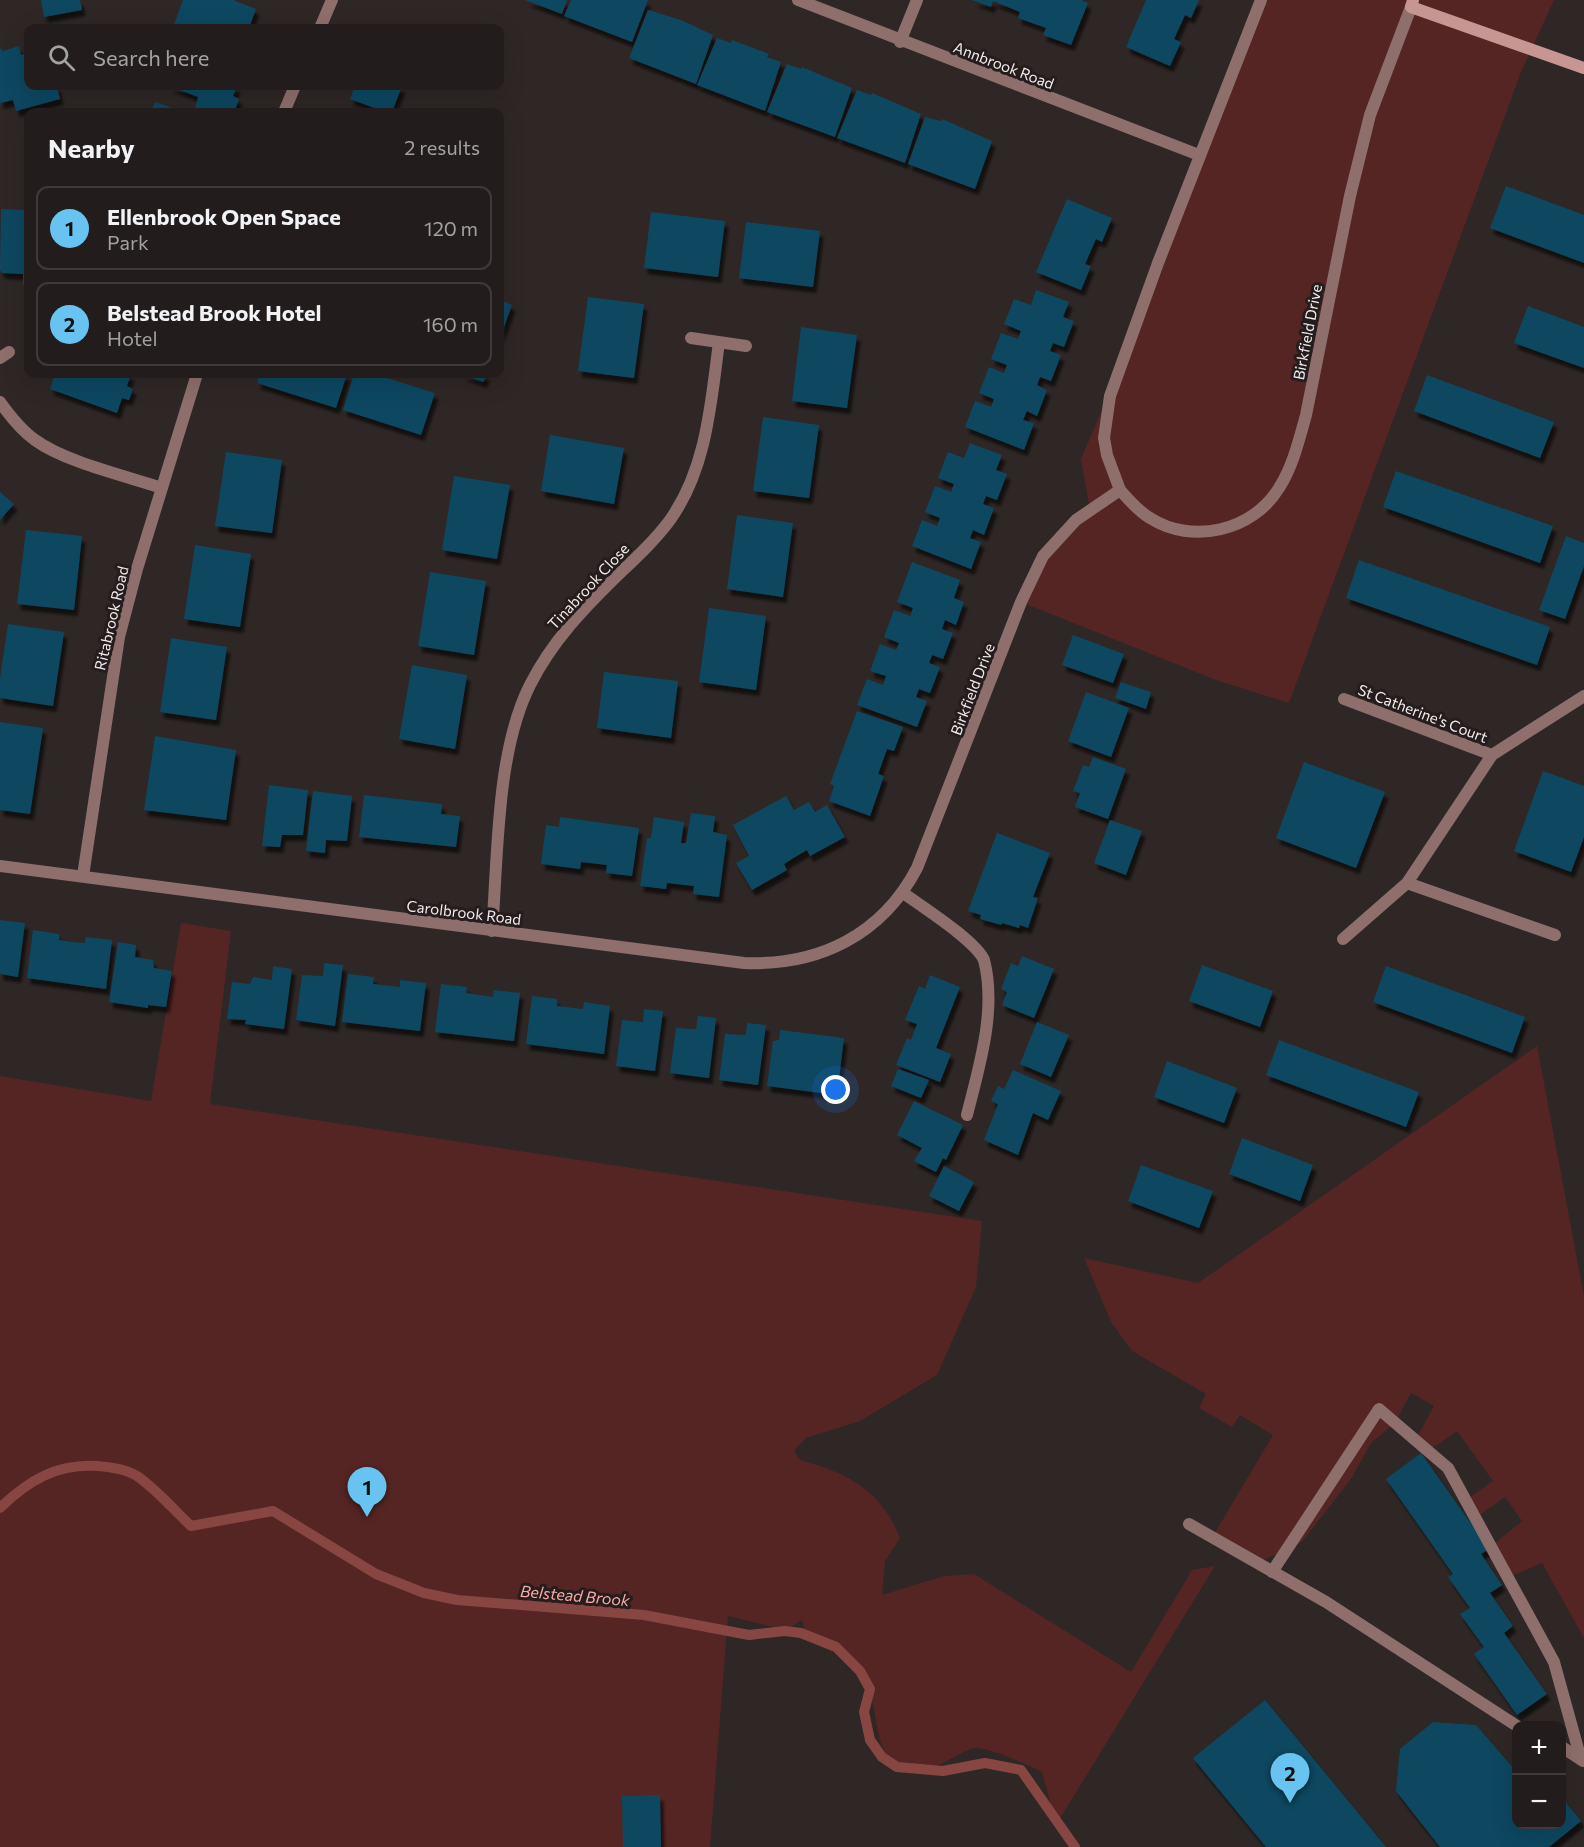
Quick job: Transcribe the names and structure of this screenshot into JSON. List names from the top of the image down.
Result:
{
  "streets": {
    "street": [
      "Annbrook Road",
      "Birkfield Drive",
      "Tinabrook Close",
      "Ritabrook Road",
      "St Catherine's Court",
      "Carolbrook Road"
    ]
  },
  "crossings": [
    ["Annbrook Road", "Birkfield Drive"],
    ["Birkfield Drive", "Carolbrook Road"],
    ["Tinabrook Close", "Carolbrook Road"],
    ["Ritabrook Road", "Carolbrook Road"]
  ],
  "water": ["Belstead Brook"],
  "page": {
    "search": "Search here",
    "heading": ["Nearby", "2 results"],
    "list": [
      {
        "mark": "1",
        "name": "Ellenbrook Open Space",
        "note": "Park",
        "value": "120 m"
      },
      {
        "mark": "2",
        "name": "Belstead Brook Hotel",
        "note": "Hotel",
        "value": "160 m"
      }
    ],
    "pins": ["1", "2"],
    "map_buttons": ["+", "−"]
  }
}
